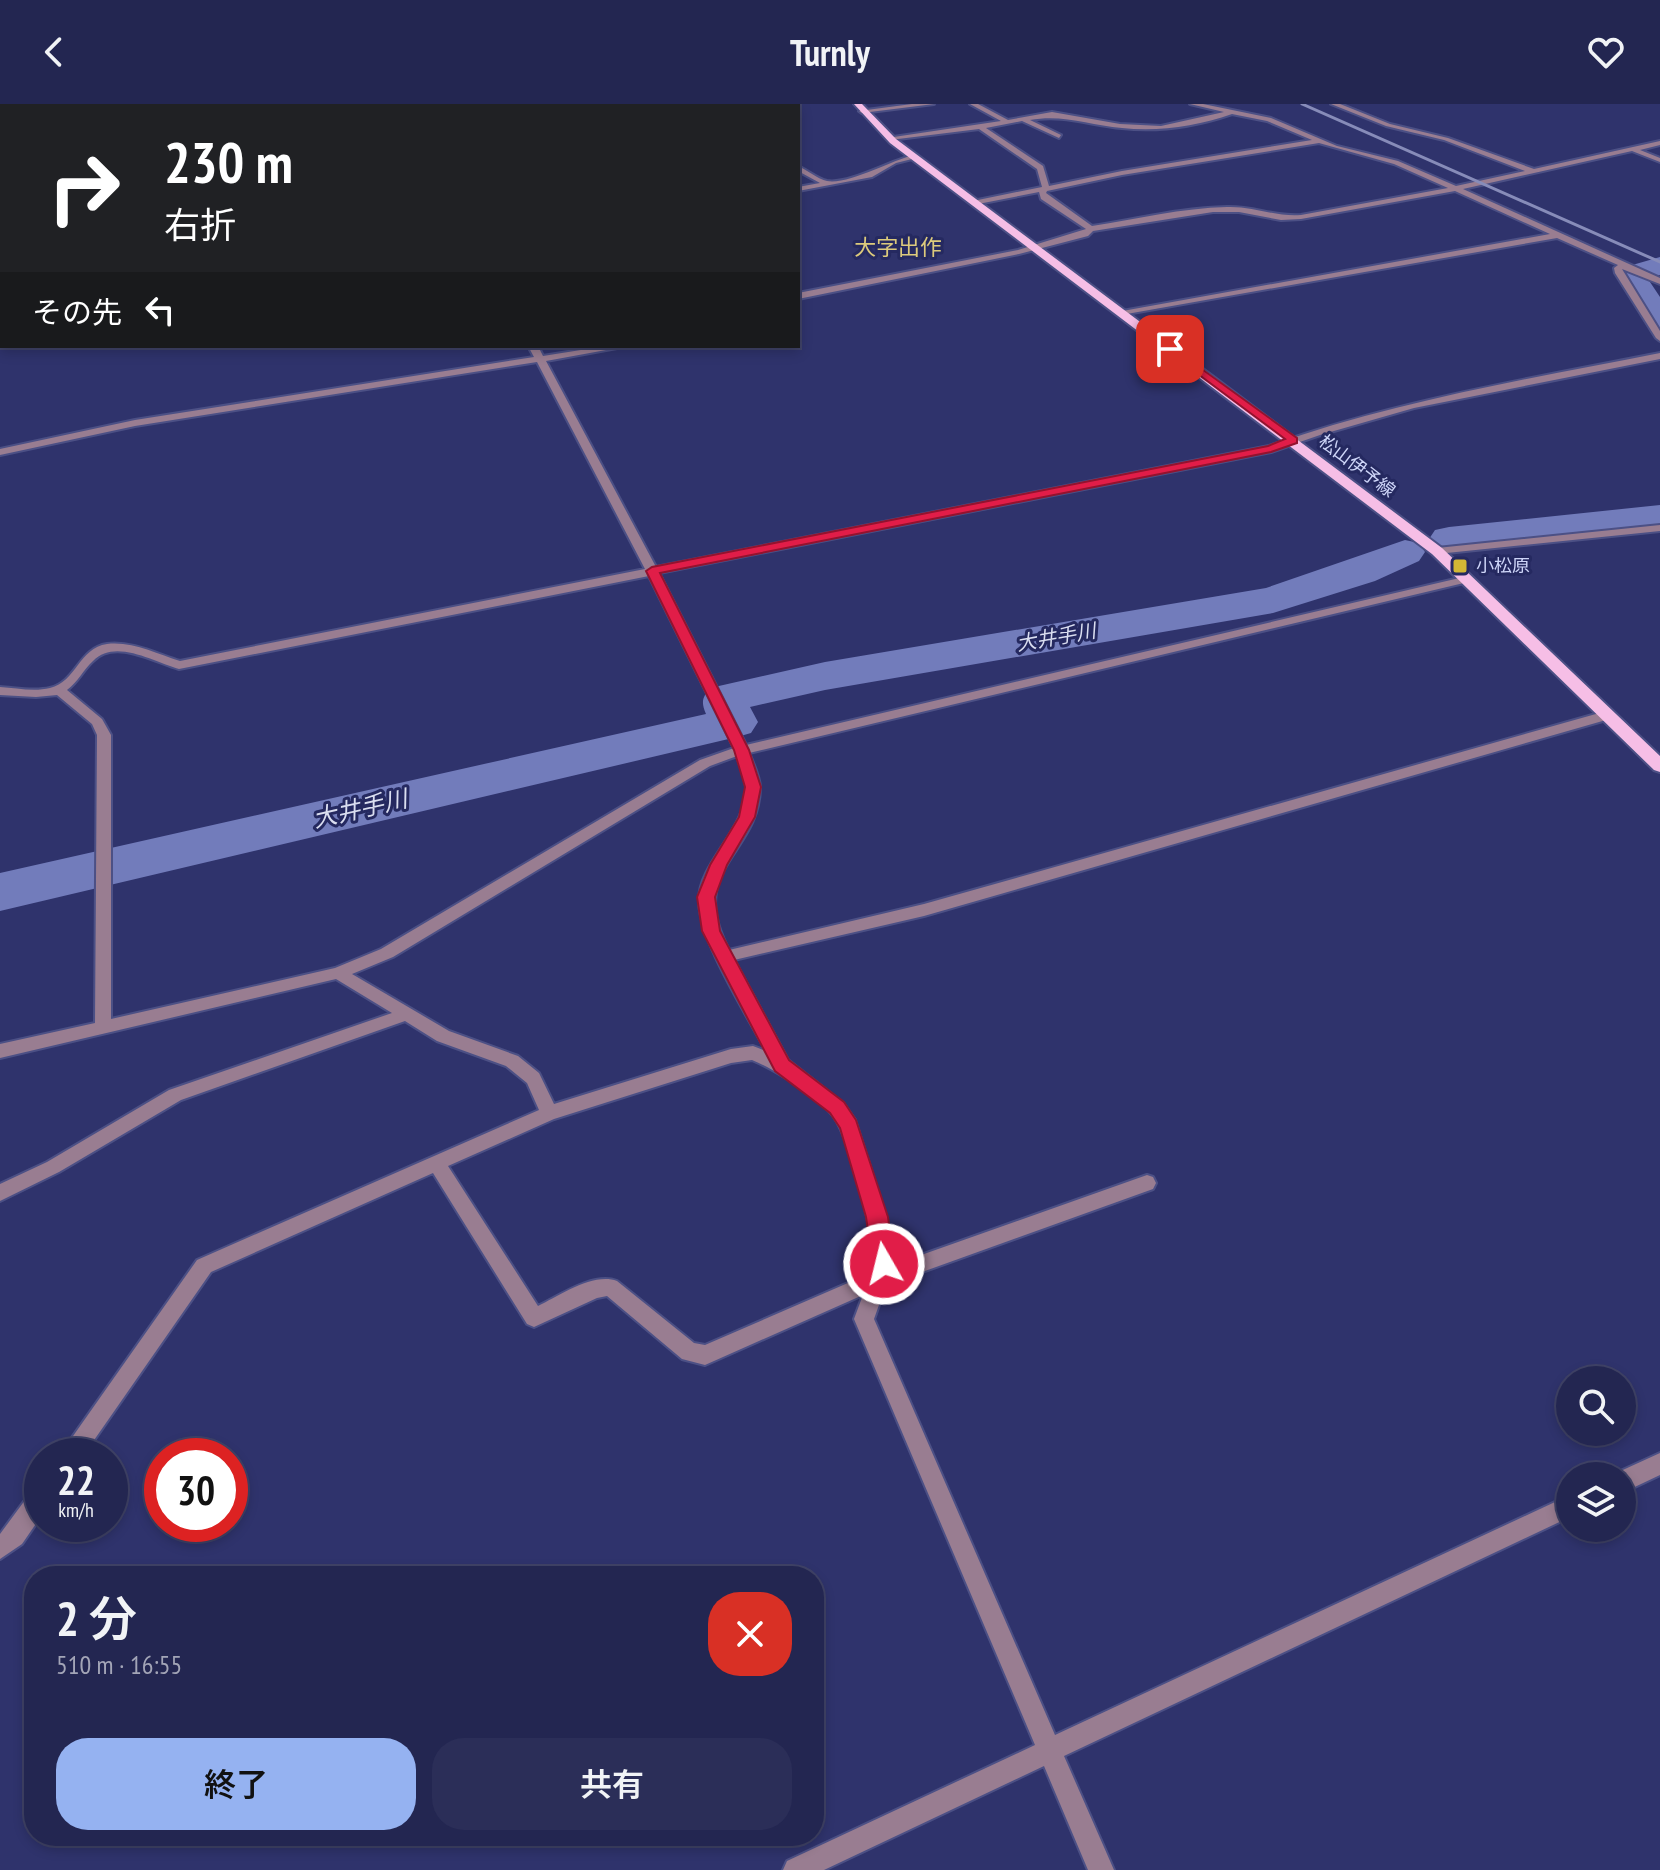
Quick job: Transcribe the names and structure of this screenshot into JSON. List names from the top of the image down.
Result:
{
  "streets": {
    "main road": ["松山伊予線"]
  },
  "districts": ["大字出作"],
  "water": ["大井手川"],
  "places": {
    "transit": ["小松原"]
  },
  "page": {
    "header": "Turnly",
    "turn": ["230 m", "右折"],
    "then": "その先",
    "speed": "22 km/h",
    "limit": "30",
    "heading": ["2 分", "510 m · 16:55"],
    "buttons": ["終了", "共有"]
  }
}
